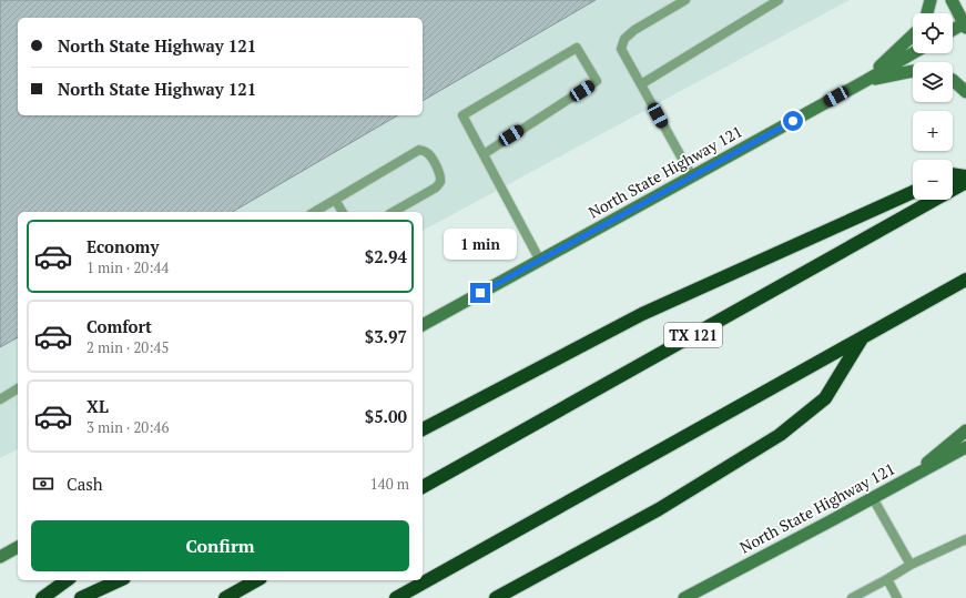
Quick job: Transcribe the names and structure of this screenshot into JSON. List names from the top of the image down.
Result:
{
  "streets": {
    "highway": ["TX 121"],
    "main road": ["North State Highway 121"]
  },
  "page": {
    "map_buttons": ["+", "−"],
    "banner": ["North State Highway 121", "North State Highway 121"],
    "list": [
      {
        "name": "Economy",
        "note": "1 min · 20:44",
        "value": "$2.94"
      },
      {
        "name": "Comfort",
        "note": "2 min · 20:45",
        "value": "$3.97"
      },
      {
        "name": "XL",
        "note": "3 min · 20:46",
        "value": "$5.00"
      }
    ],
    "bubble": "1 min",
    "pay": ["Cash", "140 m"],
    "buttons": "Confirm"
  }
}
